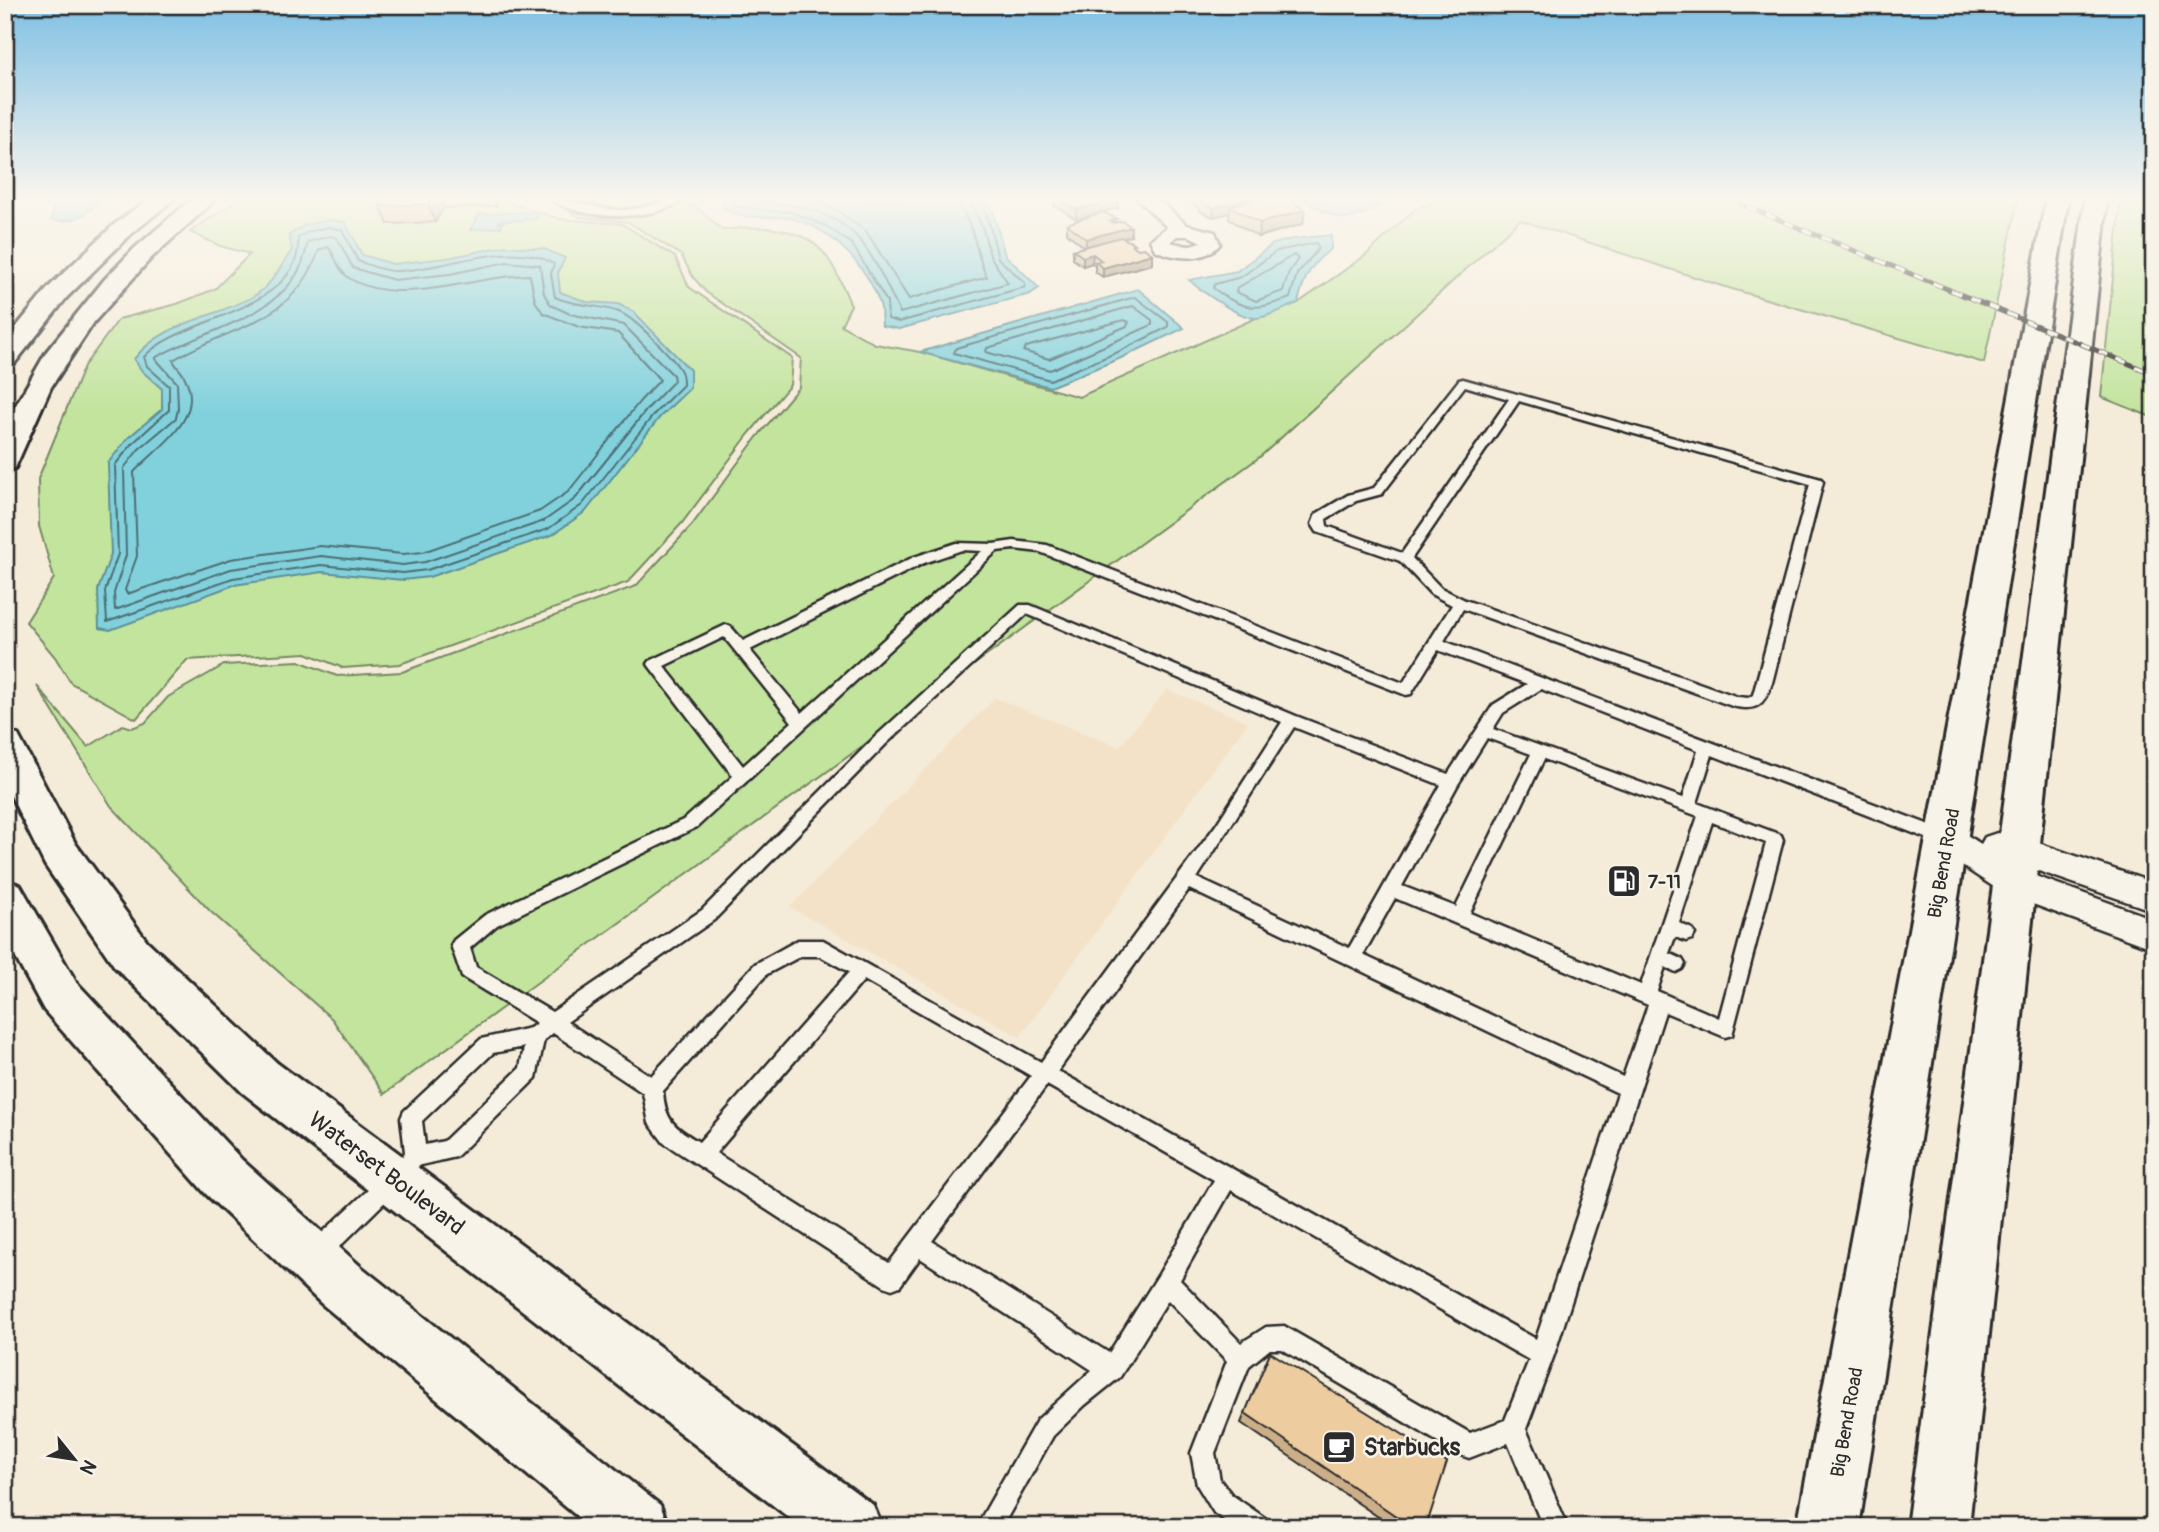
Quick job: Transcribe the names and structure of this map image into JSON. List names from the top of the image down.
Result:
{
  "streets": {
    "main road": ["Big Bend Road", "Waterset Boulevard"]
  },
  "places": {
    "fuel station": ["7-11"],
    "cafe": ["Starbucks"]
  },
  "north": "bottom right"
}
